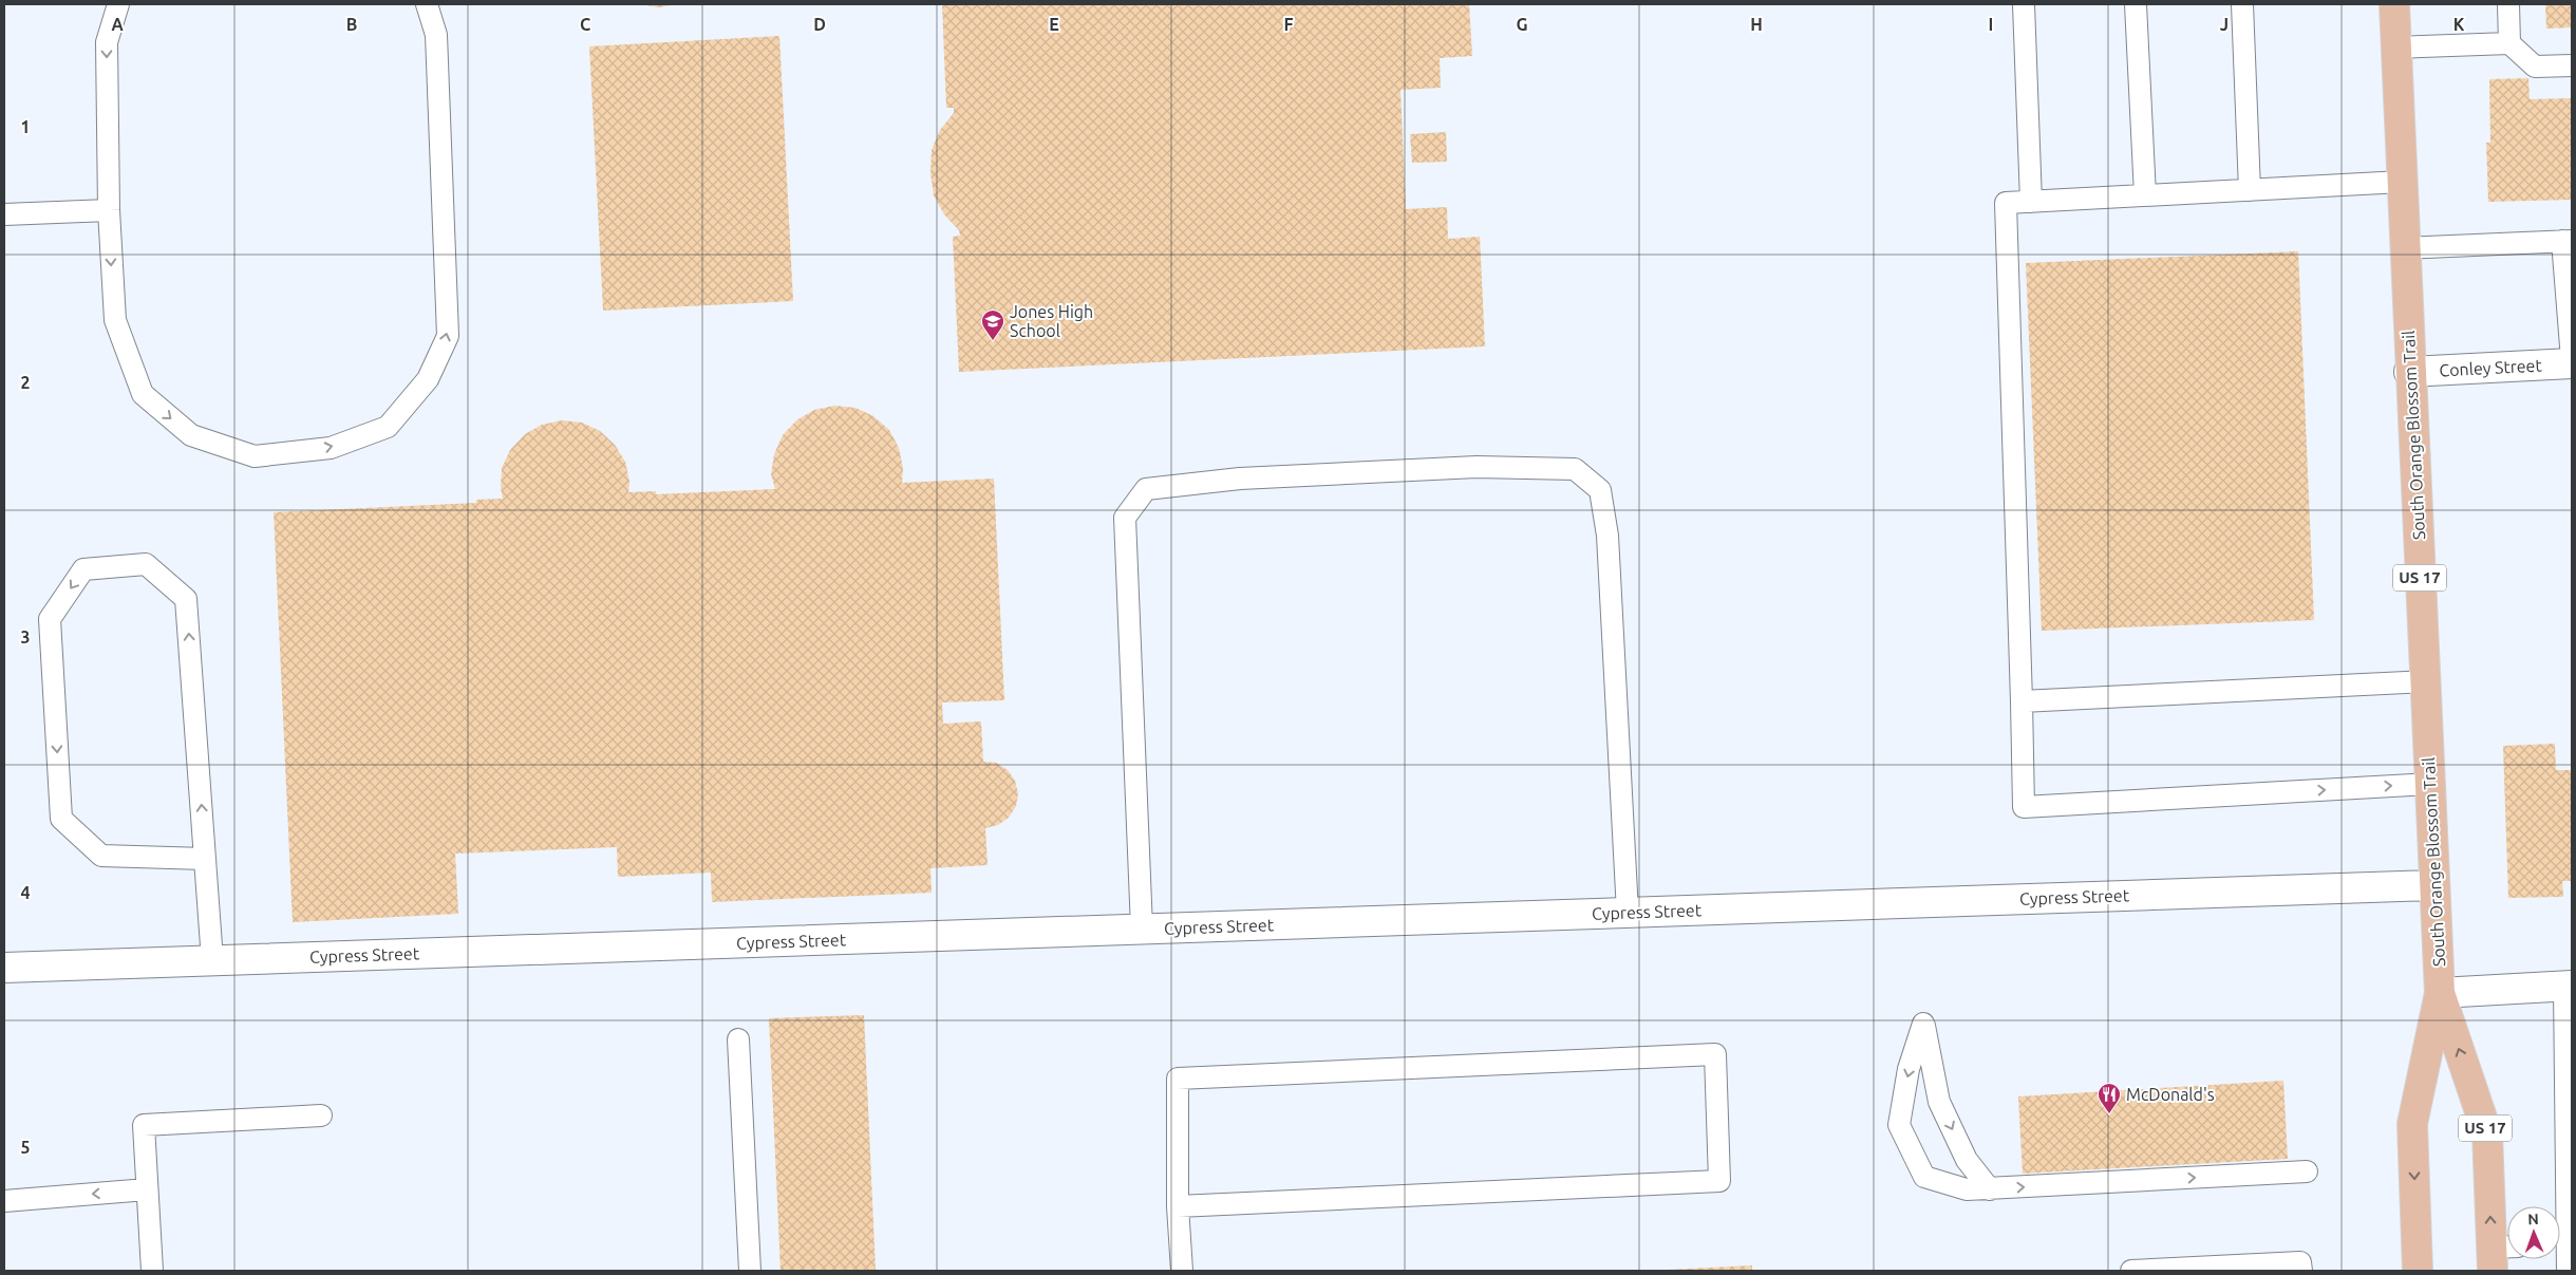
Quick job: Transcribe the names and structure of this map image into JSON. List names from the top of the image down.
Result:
{
  "streets": {
    "main road": ["South Orange Blossom Trail", "US 17"],
    "street": ["Conley Street", "Cypress Street"]
  },
  "crossings": [
    ["Conley Street", "South Orange Blossom Trail"],
    ["South Orange Blossom Trail", "Cypress Street"]
  ],
  "places": {
    "school or university": ["Jones High School"],
    "restaurant": ["McDonald's"]
  },
  "north": "top",
  "grid": {
    "columns": [
      "A",
      "B",
      "C",
      "D",
      "E",
      "F",
      "G",
      "H",
      "I",
      "J",
      "K"
    ],
    "rows": [
      "1",
      "2",
      "3",
      "4",
      "5"
    ]
  }
}
